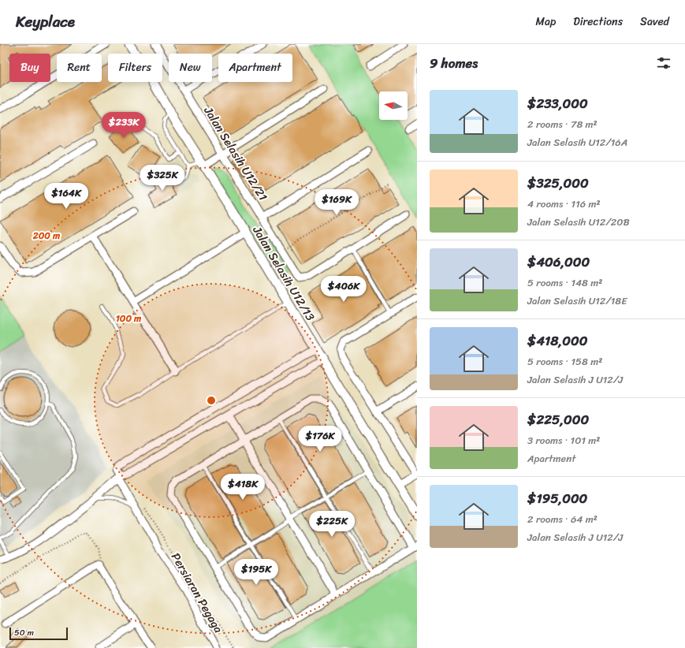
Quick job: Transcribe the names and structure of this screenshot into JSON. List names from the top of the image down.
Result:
{
  "streets": {
    "street": ["Jalan Selasih U12/21", "Jalan Selasih U12/13", "Persiaran Pegaga"]
  },
  "scale_bar": "50 m",
  "north": "left",
  "page": {
    "header": "Keyplace",
    "nav": ["Map", "Directions", "Saved"],
    "heading": "9 homes",
    "chip": [
      "Buy",
      "Rent",
      "Filters",
      "New",
      "Apartment"
    ],
    "list": [
      {
        "name": "$233,000",
        "note": "2 rooms · 78 m² · Jalan Selasih U12/16A"
      },
      {
        "name": "$325,000",
        "note": "4 rooms · 116 m² · Jalan Selasih U12/20B"
      },
      {
        "name": "$406,000",
        "note": "5 rooms · 148 m² · Jalan Selasih U12/18E"
      },
      {
        "name": "$418,000",
        "note": "5 rooms · 158 m² · Jalan Selasih J U12/J"
      },
      {
        "name": "$225,000",
        "note": "3 rooms · 101 m² · Apartment"
      },
      {
        "name": "$195,000",
        "note": "2 rooms · 64 m² · Jalan Selasih J U12/J"
      }
    ],
    "price": [
      "$233K",
      "$325K",
      "$164K",
      "$169K",
      "$406K",
      "$176K",
      "$418K",
      "$225K",
      "$195K"
    ],
    "scale": "50 m"
  },
  "rings": ["200 m", "100 m"]
}
